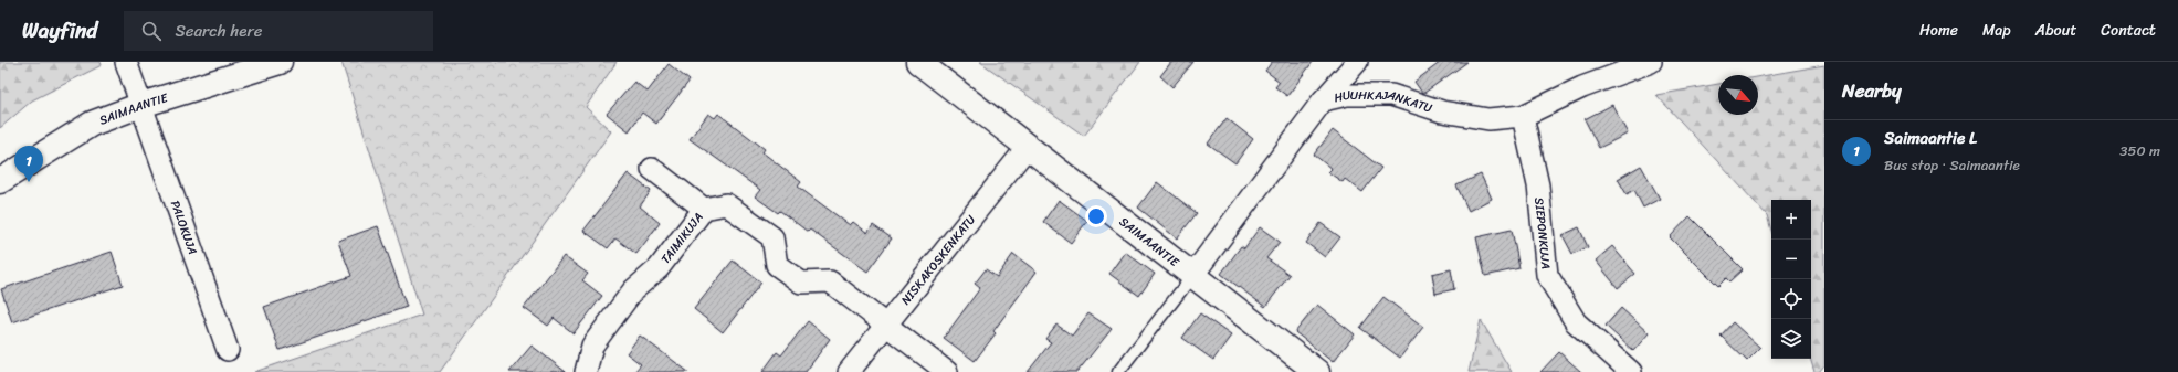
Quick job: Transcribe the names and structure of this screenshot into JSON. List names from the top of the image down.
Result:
{
  "streets": {
    "street": [
      "HUUHKAJANKATU",
      "SAIMAANTIE",
      "PALOKUJA",
      "SIEPONKUJA",
      "TAIMIKUJA",
      "NISKAKOSKENKATU"
    ]
  },
  "crossings": [
    ["HUUHKAJANKATU", "SAIMAANTIE"],
    ["HUUHKAJANKATU", "SIEPONKUJA"],
    ["SAIMAANTIE", "PALOKUJA"],
    ["SAIMAANTIE", "NISKAKOSKENKATU"],
    ["TAIMIKUJA", "NISKAKOSKENKATU"]
  ],
  "north": "bottom right",
  "page": {
    "header": "Wayfind",
    "search": "Search here",
    "nav": [
      "Home",
      "Map",
      "About",
      "Contact"
    ],
    "heading": "Nearby",
    "list": [
      {
        "mark": "1",
        "name": "Saimaantie L",
        "note": "Bus stop · Saimaantie",
        "value": "350 m"
      }
    ],
    "pins": "1",
    "map_buttons": ["+", "−"]
  }
}
